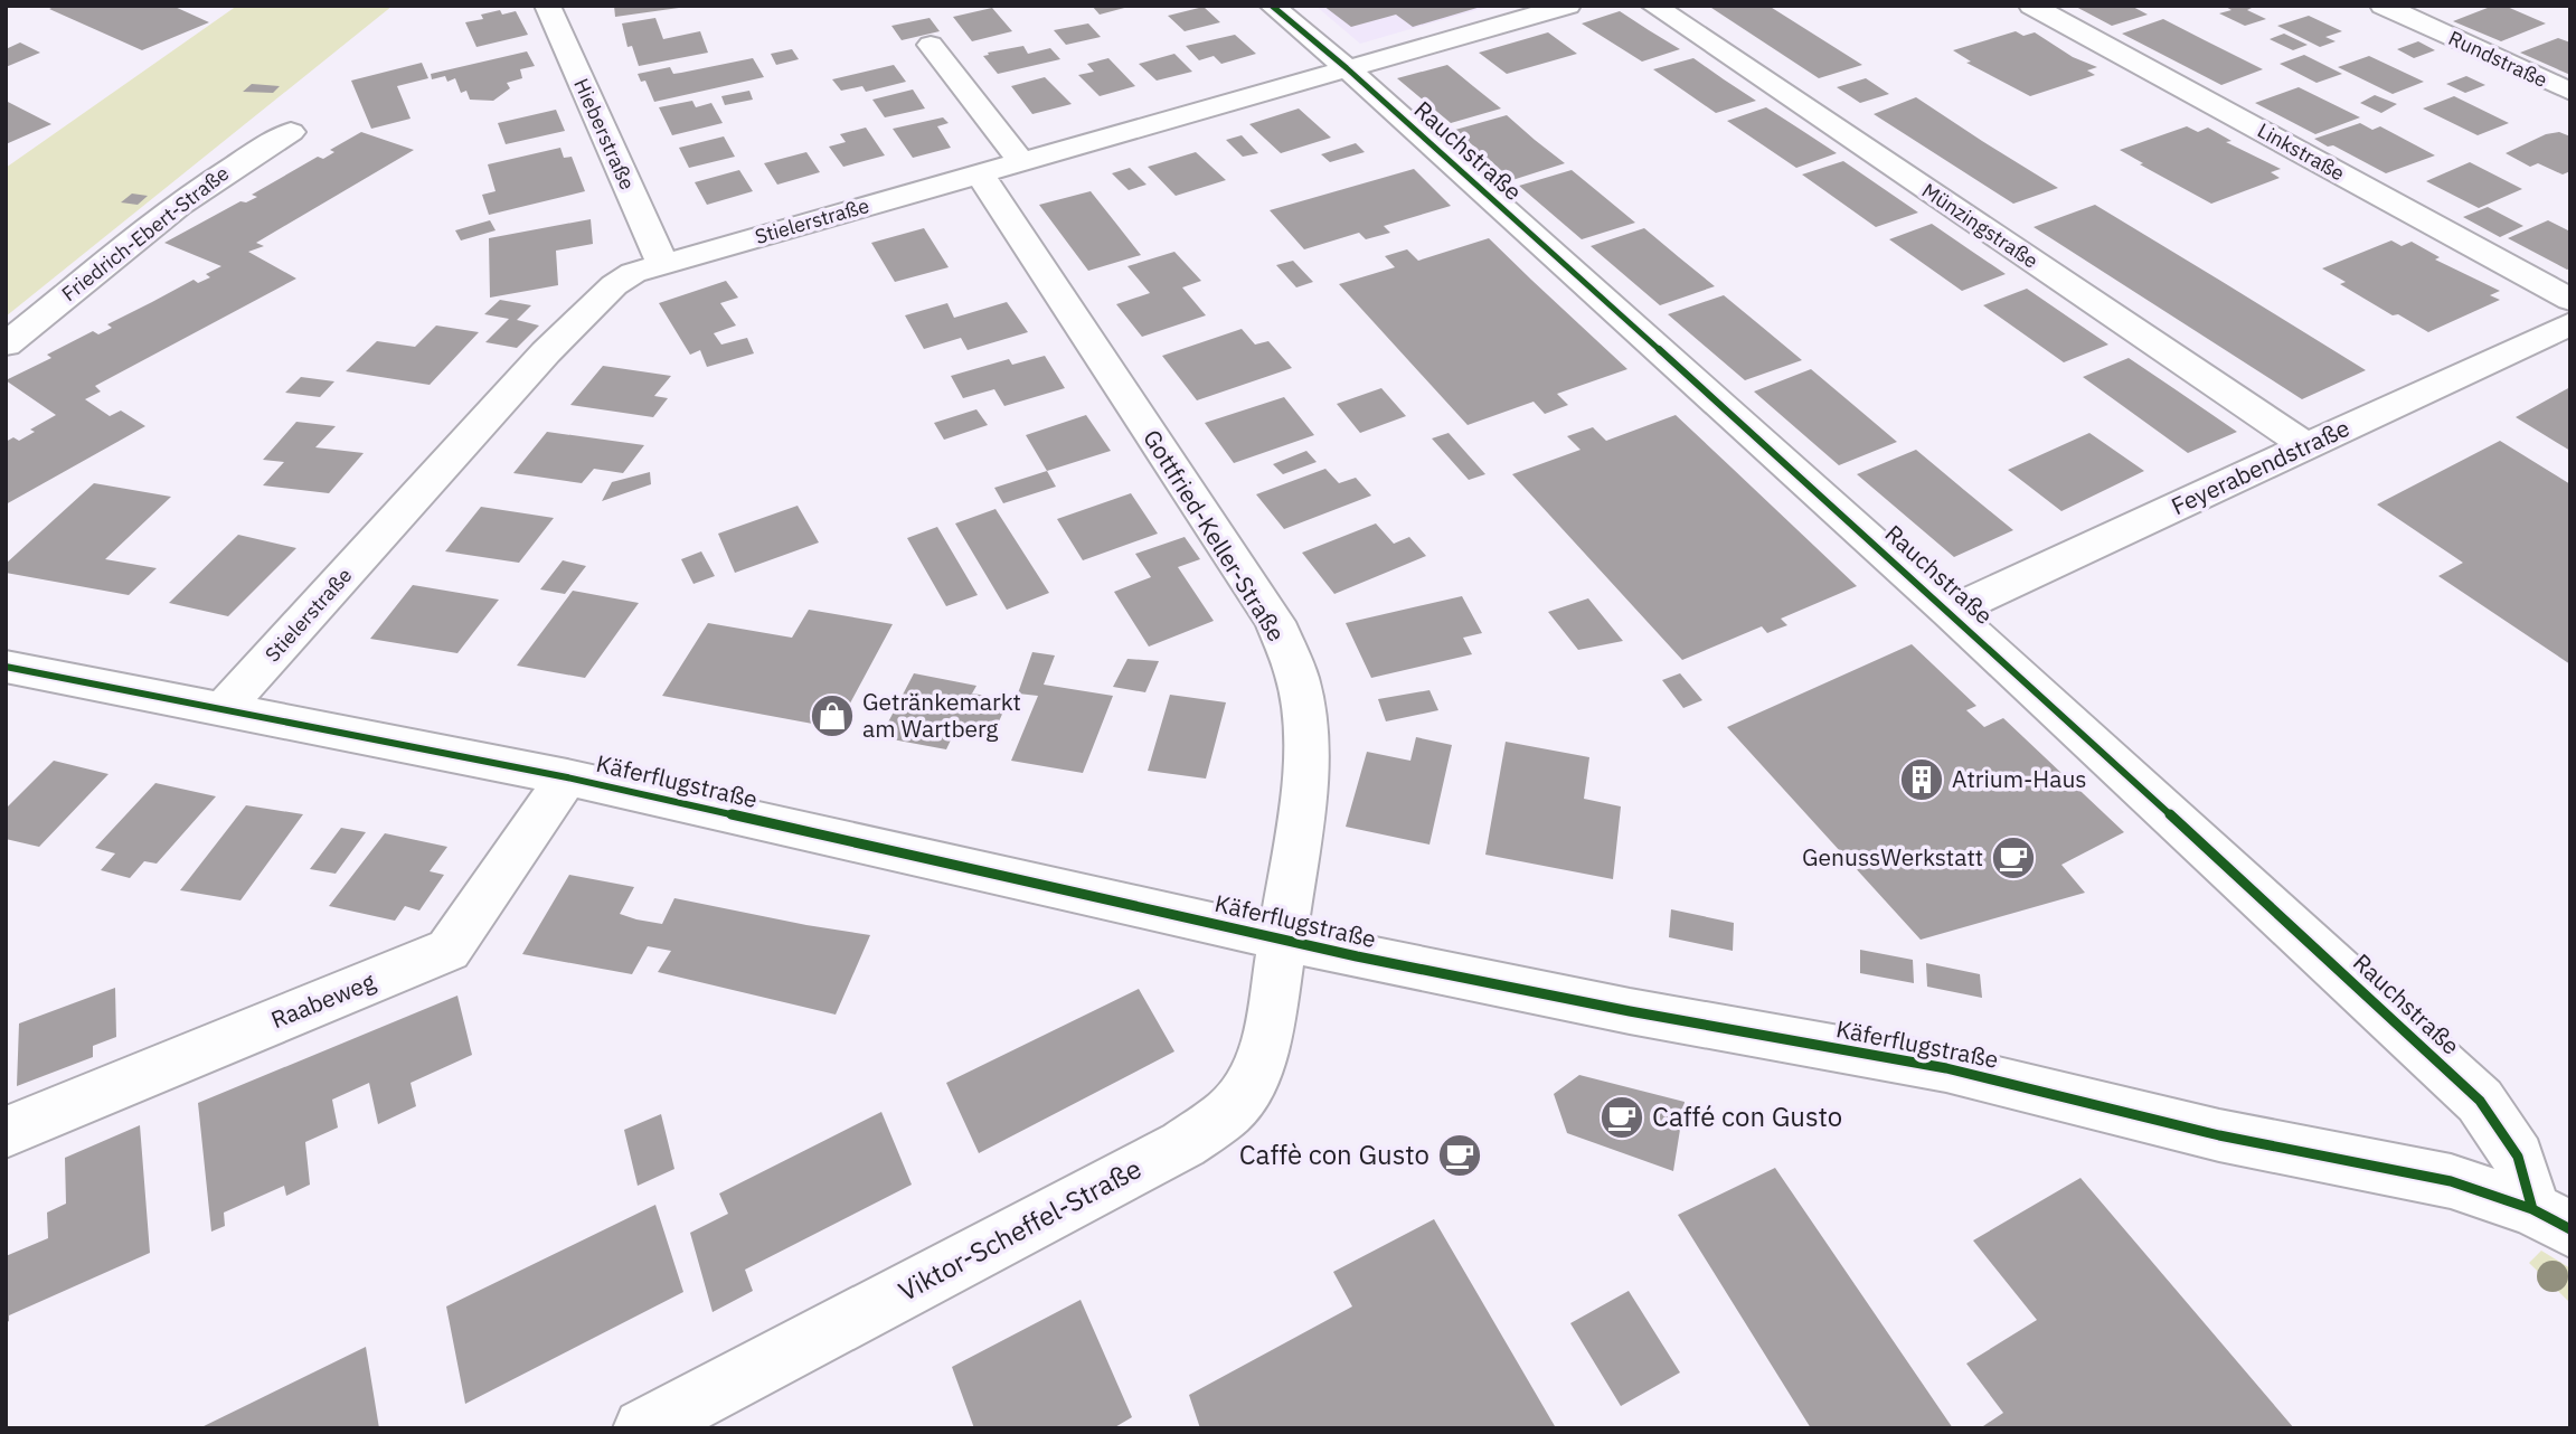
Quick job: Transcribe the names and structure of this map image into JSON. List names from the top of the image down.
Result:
{
  "streets": {
    "street": [
      "Rundstraße",
      "Hieberstraße",
      "Rauchstraße",
      "Linkstraße",
      "Stielerstraße",
      "Münzingstraße",
      "Friedrich-Ebert-Straße",
      "Feyerabendstraße",
      "Gottfried-Keller-Straße",
      "Käferflugstraße",
      "Raabeweg",
      "Viktor-Scheffel-Straße"
    ]
  },
  "crossings": [
    ["Hieberstraße", "Stielerstraße"],
    ["Rauchstraße", "Stielerstraße"],
    ["Rauchstraße", "Feyerabendstraße"],
    ["Rauchstraße", "Käferflugstraße"],
    ["Stielerstraße", "Gottfried-Keller-Straße"],
    ["Stielerstraße", "Käferflugstraße"],
    ["Münzingstraße", "Feyerabendstraße"],
    ["Gottfried-Keller-Straße", "Käferflugstraße"],
    ["Gottfried-Keller-Straße", "Viktor-Scheffel-Straße"],
    ["Käferflugstraße", "Raabeweg"],
    ["Käferflugstraße", "Viktor-Scheffel-Straße"]
  ],
  "places": {
    "shop": ["Getränkemarkt am Wartberg"],
    "building": ["Atrium-Haus"],
    "cafe": ["GenussWerkstatt", "Caffé con Gusto", "Caffè con Gusto"]
  }
}
